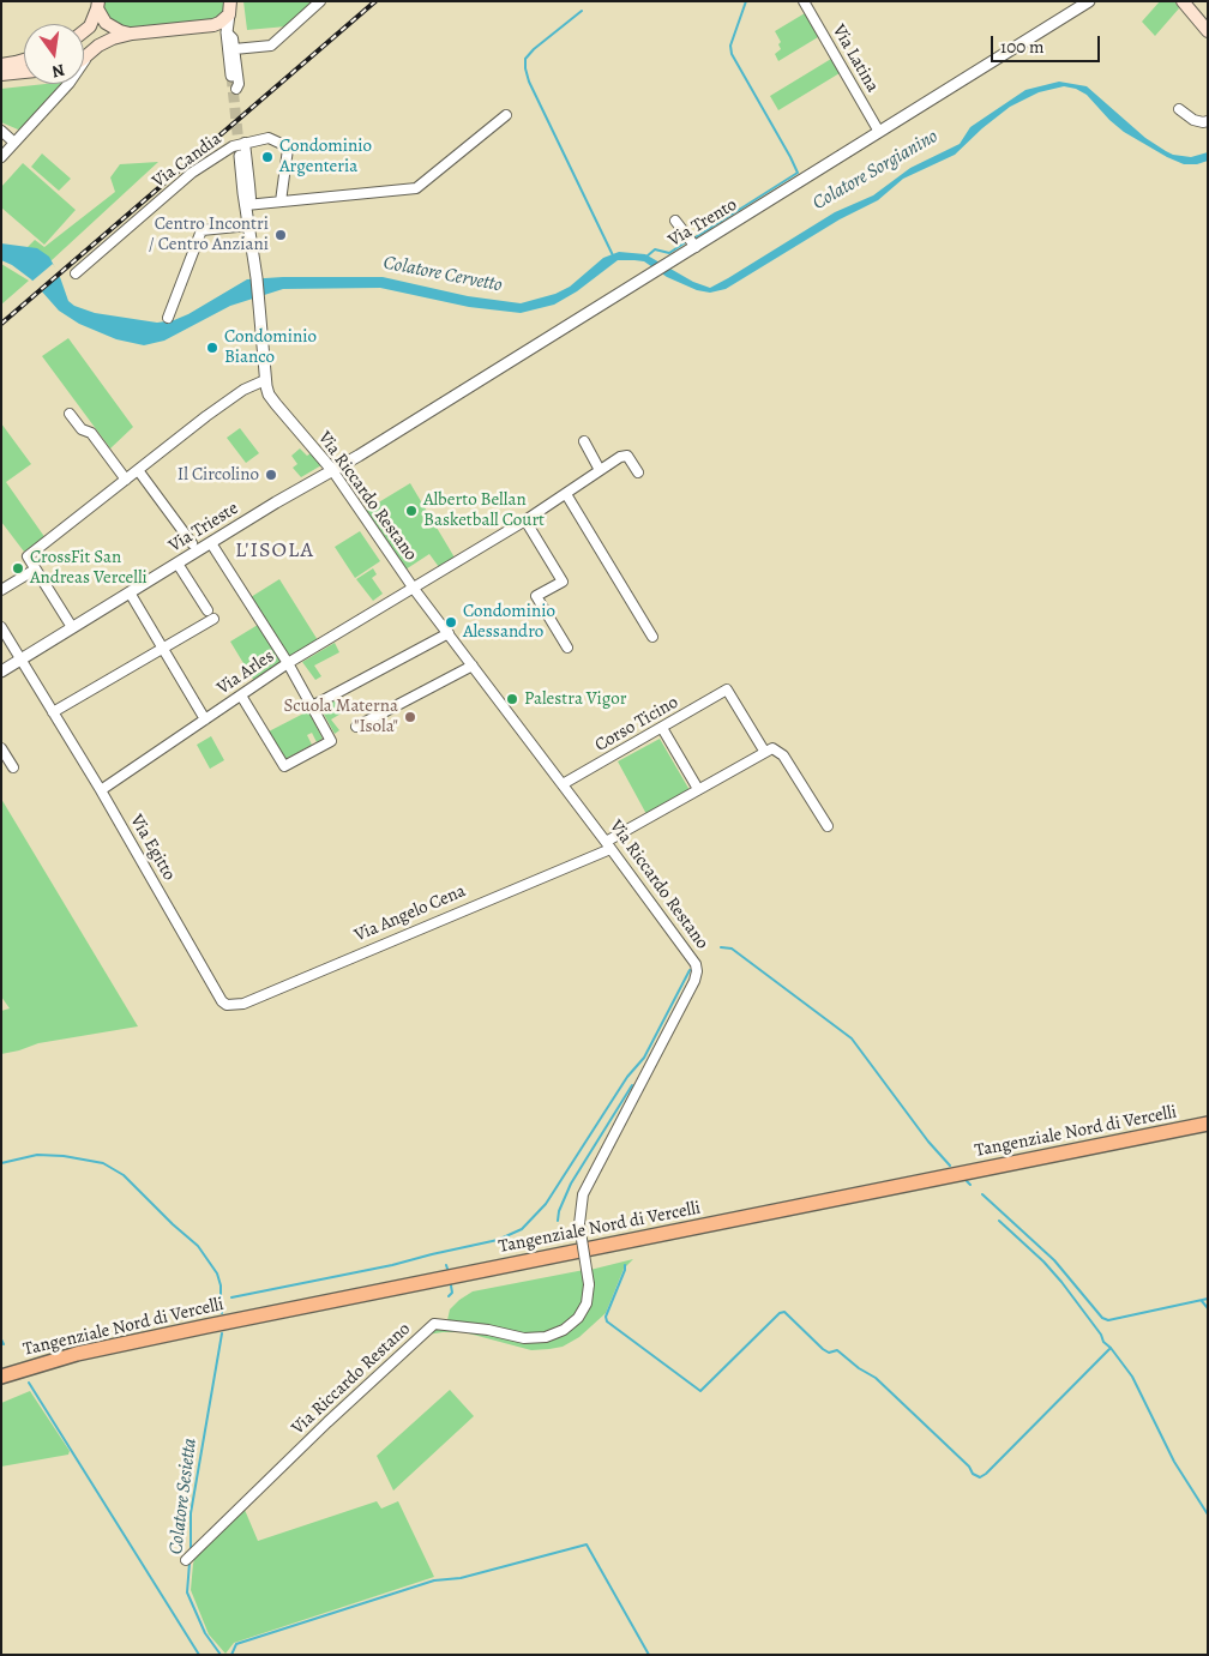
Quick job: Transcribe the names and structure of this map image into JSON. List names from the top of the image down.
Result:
{
  "streets": {
    "main road": ["Tangenziale Nord di Vercelli"],
    "street": [
      "Via Latina",
      "Via Candia",
      "Via Trento",
      "Via Riccardo Restano",
      "Via Trieste",
      "Via Arles",
      "Corso Ticino",
      "Via Egitto",
      "Via Angelo Cena"
    ]
  },
  "crossings": [
    ["Via Latina", "Via Trento"],
    ["Via Candia", "Via Riccardo Restano"],
    ["Via Trento", "Via Riccardo Restano"],
    ["Via Trento", "Via Trieste"],
    ["Via Riccardo Restano", "Via Trieste"],
    ["Via Riccardo Restano", "Via Arles"],
    ["Via Riccardo Restano", "Corso Ticino"],
    ["Via Riccardo Restano", "Via Angelo Cena"],
    ["Via Trieste", "Via Egitto"],
    ["Via Arles", "Via Egitto"],
    ["Corso Ticino", "Via Angelo Cena"],
    ["Via Egitto", "Via Angelo Cena"]
  ],
  "districts": ["L'ISOLA"],
  "water": ["Colatore Sorgianino", "Colatore Cervetto", "Colatore Sesietta"],
  "places": [
    "Condominio Argenteria",
    "Centro Incontri / Centro Anziani",
    "Condominio Bianco",
    "Il Circolino",
    "Alberto Bellan Basketball Court",
    "CrossFit San Andreas Vercelli",
    "Condominio Alessandro",
    "Palestra Vigor",
    "Scuola Materna \"Isola\""
  ],
  "scale_bar": "100 m",
  "north": "bottom"
}
